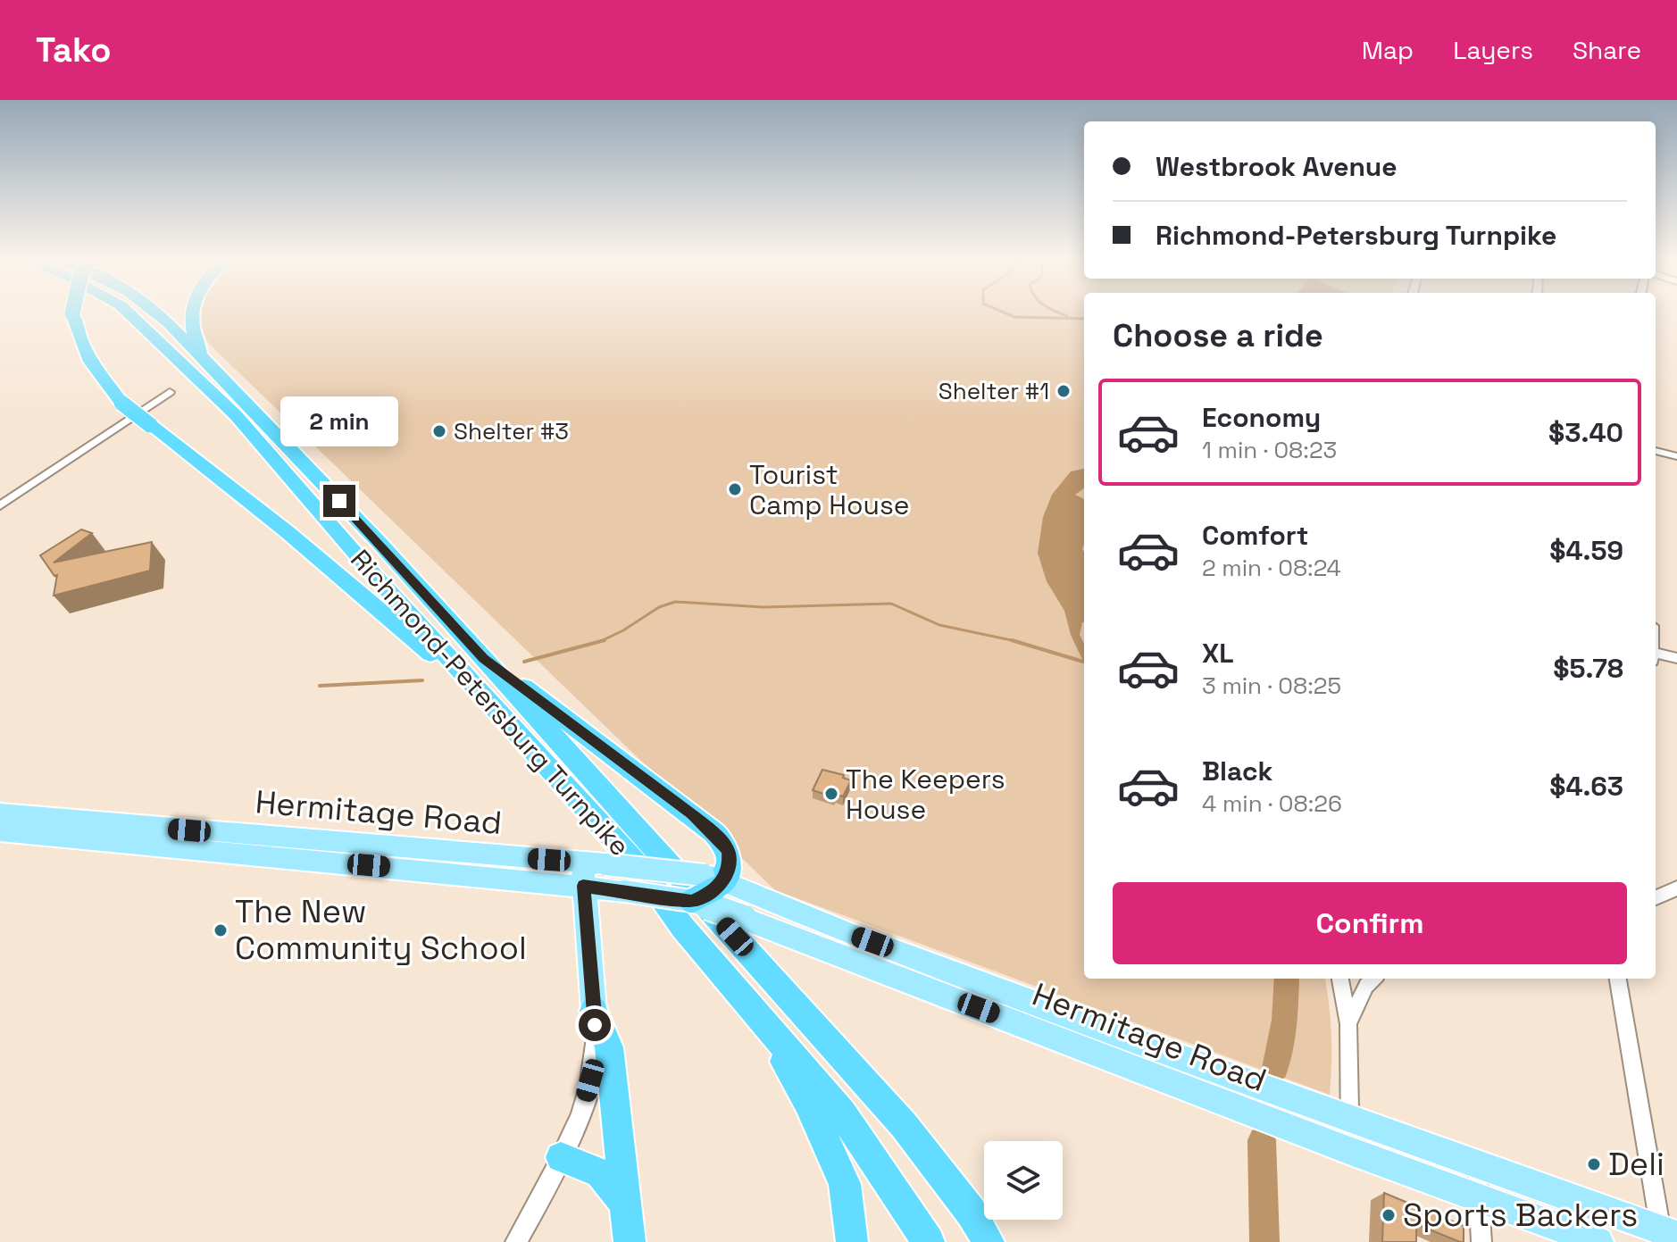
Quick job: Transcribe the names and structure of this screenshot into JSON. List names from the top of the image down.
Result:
{
  "streets": {
    "highway": ["Richmond-Petersburg Turnpike"],
    "main road": ["Hermitage Road"]
  },
  "places": [
    "Shelter #1",
    "Shelter #3",
    "Tourist Camp House",
    "The Keepers House",
    "The New Community School",
    "Deli",
    "Sports Backers"
  ],
  "page": {
    "header": "Tako",
    "nav": ["Map", "Layers", "Share"],
    "banner": ["Westbrook Avenue", "Richmond-Petersburg Turnpike"],
    "heading": "Choose a ride",
    "list": [
      {
        "name": "Economy",
        "note": "1 min · 08:23",
        "value": "$3.40"
      },
      {
        "name": "Comfort",
        "note": "2 min · 08:24",
        "value": "$4.59"
      },
      {
        "name": "XL",
        "note": "3 min · 08:25",
        "value": "$5.78"
      },
      {
        "name": "Black",
        "note": "4 min · 08:26",
        "value": "$4.63"
      }
    ],
    "bubble": "2 min",
    "buttons": "Confirm"
  }
}
